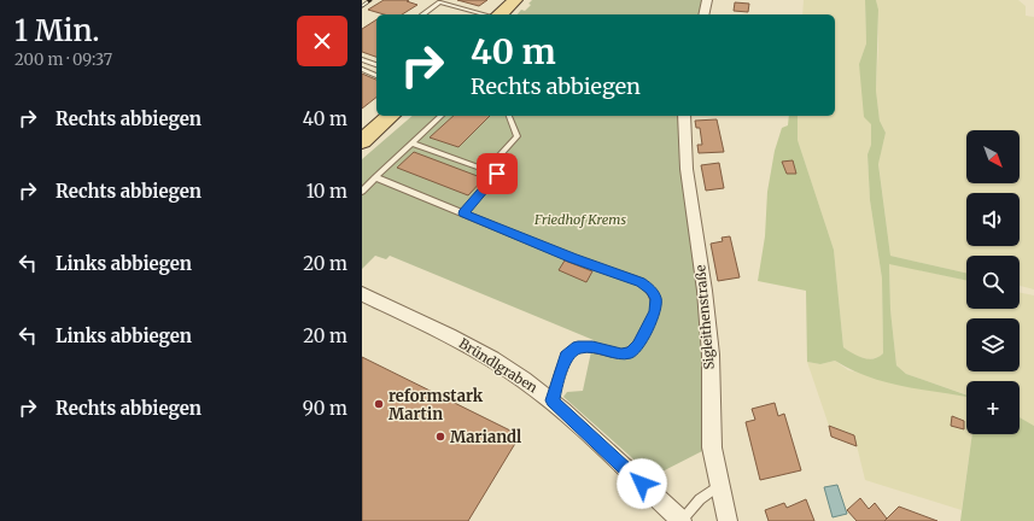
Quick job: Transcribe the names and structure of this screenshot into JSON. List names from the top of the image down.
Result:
{
  "streets": {
    "street": ["Sigleithenstraße", "Bründlgraben"]
  },
  "parks": ["Friedhof Krems"],
  "places": ["reformstark Martin", "Mariandl"],
  "north": "bottom right",
  "page": {
    "heading": ["1 Min.", "200 m · 09:37"],
    "turn": ["40 m", "Rechts abbiegen"],
    "list": [
      {
        "name": "Rechts abbiegen",
        "value": "40 m"
      },
      {
        "name": "Rechts abbiegen",
        "value": "10 m"
      },
      {
        "name": "Links abbiegen",
        "value": "20 m"
      },
      {
        "name": "Links abbiegen",
        "value": "20 m"
      },
      {
        "name": "Rechts abbiegen",
        "value": "90 m"
      }
    ],
    "map_buttons": "+"
  }
}
